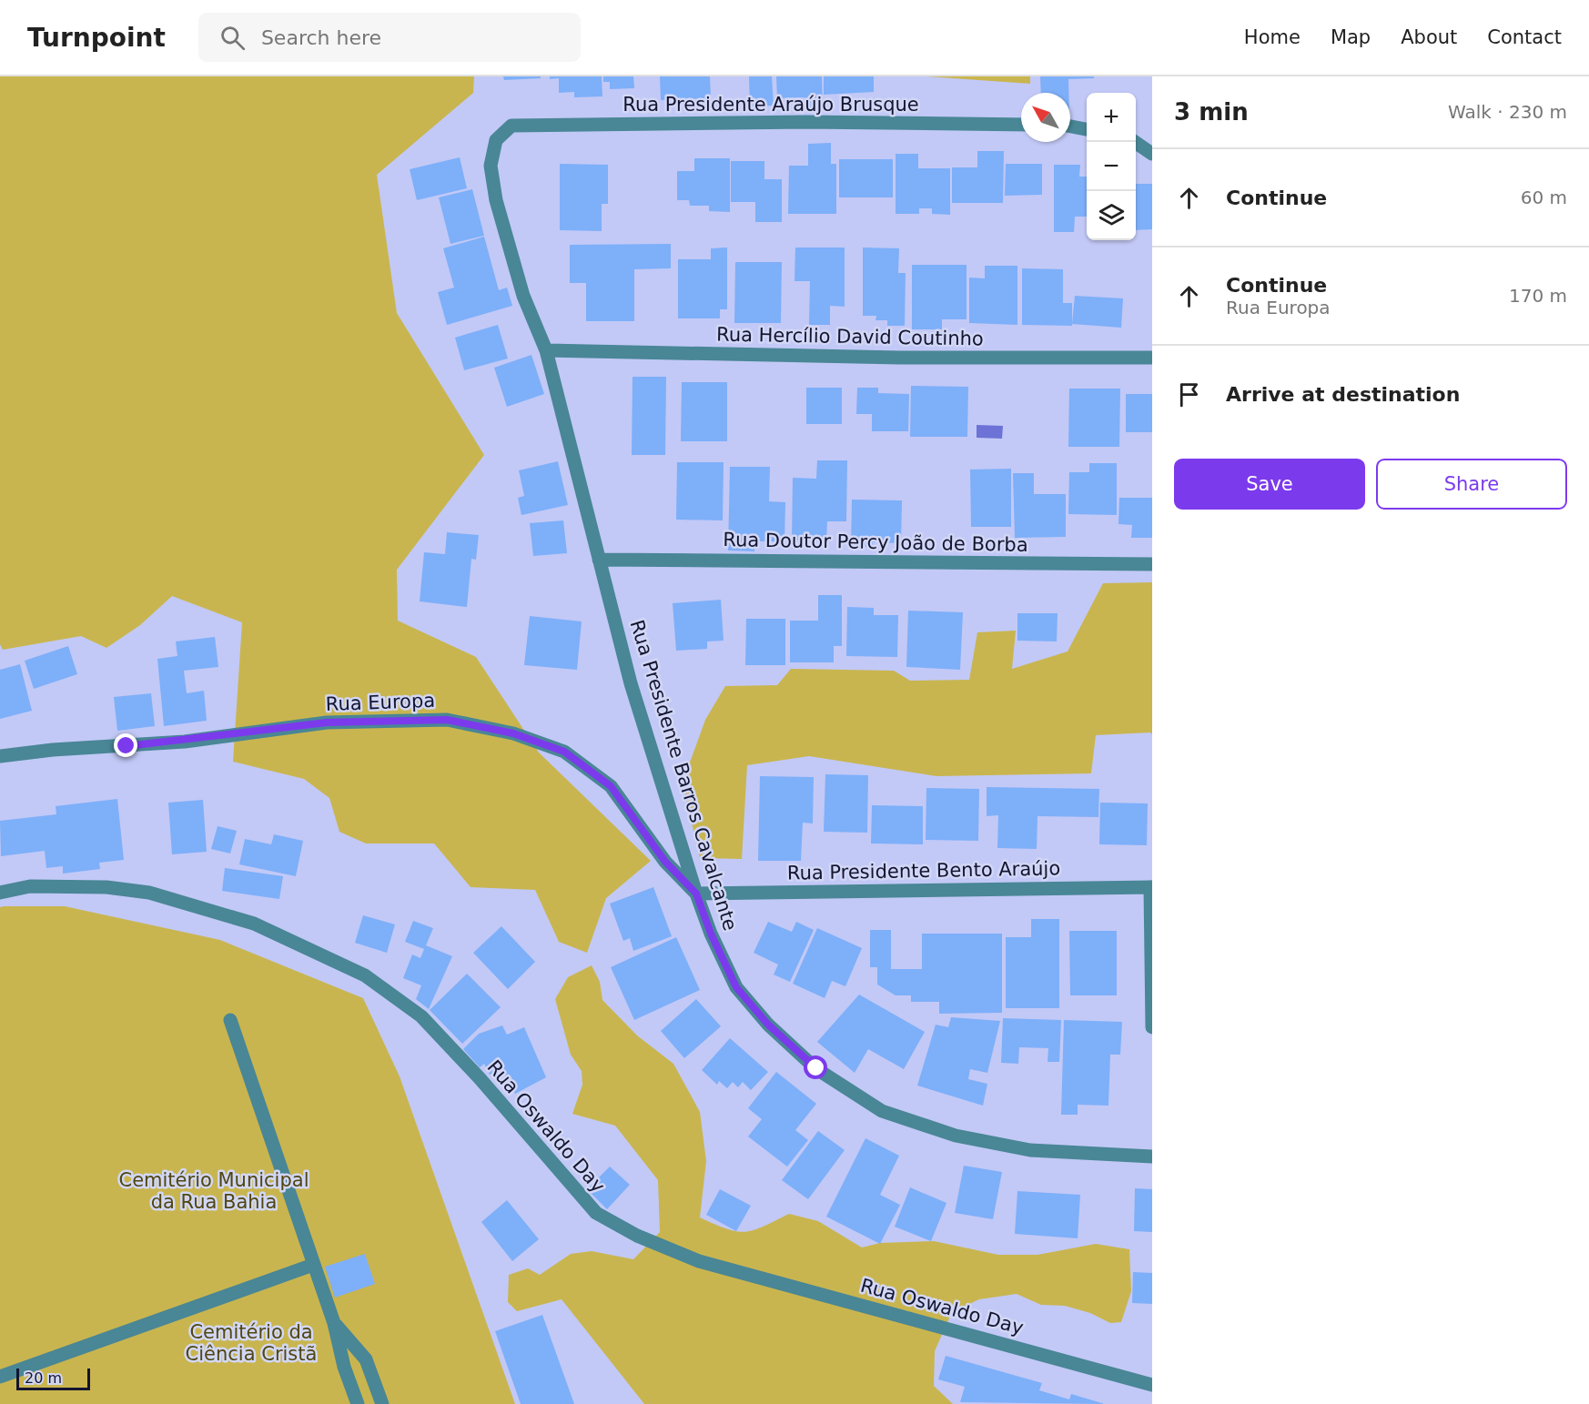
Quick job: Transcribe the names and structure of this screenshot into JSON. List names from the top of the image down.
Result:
{
  "streets": {
    "street": [
      "Rua Presidente Araújo Brusque",
      "Rua Hercílio David Coutinho",
      "Rua Doutor Percy João de Borba",
      "Rua Europa",
      "Rua Presidente Barros Cavalcante",
      "Rua Presidente Bento Araújo",
      "Rua Oswaldo Day"
    ]
  },
  "crossings": [
    ["Rua Presidente Araújo Brusque", "Rua Presidente Barros Cavalcante"],
    ["Rua Hercílio David Coutinho", "Rua Presidente Barros Cavalcante"],
    ["Rua Doutor Percy João de Borba", "Rua Presidente Barros Cavalcante"],
    ["Rua Europa", "Rua Presidente Barros Cavalcante"],
    ["Rua Europa", "Rua Presidente Bento Araújo"],
    ["Rua Presidente Barros Cavalcante", "Rua Presidente Bento Araújo"]
  ],
  "parks": ["Cemitério Municipal da Rua Bahia", "Cemitério da Ciência Cristã"],
  "scale_bar": "20 m",
  "north": "top left",
  "page": {
    "header": "Turnpoint",
    "search": "Search here",
    "nav": [
      "Home",
      "Map",
      "About",
      "Contact"
    ],
    "heading": ["3 min", "Walk · 230 m"],
    "map_buttons": ["+", "−"],
    "list": [
      ["Continue", "60 m"],
      ["Continue", "Rua Europa", "170 m"],
      "Arrive at destination"
    ],
    "buttons": ["Save", "Share"],
    "scale": "20 m"
  }
}
